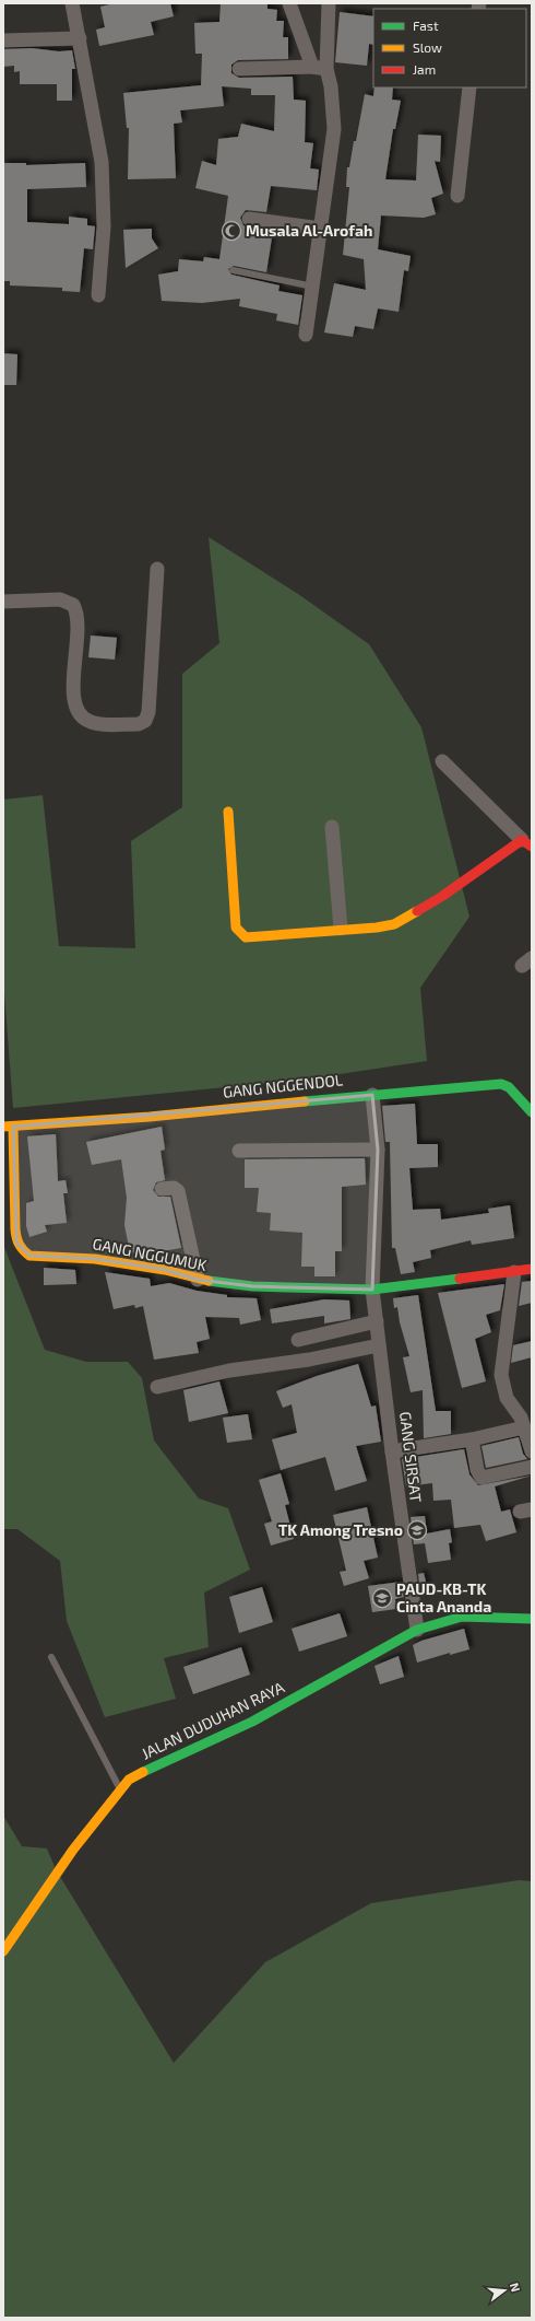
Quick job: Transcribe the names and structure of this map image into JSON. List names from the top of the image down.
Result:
{
  "streets": {
    "street": [
      "GANG NGGENDOL",
      "GANG NGGUMUK",
      "GANG SIRSAT",
      "JALAN DUDUHAN RAYA"
    ]
  },
  "crossings": [
    ["GANG NGGENDOL", "GANG NGGUMUK"],
    ["GANG NGGUMUK", "GANG SIRSAT"],
    ["GANG SIRSAT", "JALAN DUDUHAN RAYA"]
  ],
  "places": {
    "mosque": ["Musala Al-Arofah"],
    "school or university": ["TK Among Tresno", "PAUD-KB-TK Cinta Ananda"]
  },
  "legend": ["Fast", "Slow", "Jam"],
  "north": "right"
}
